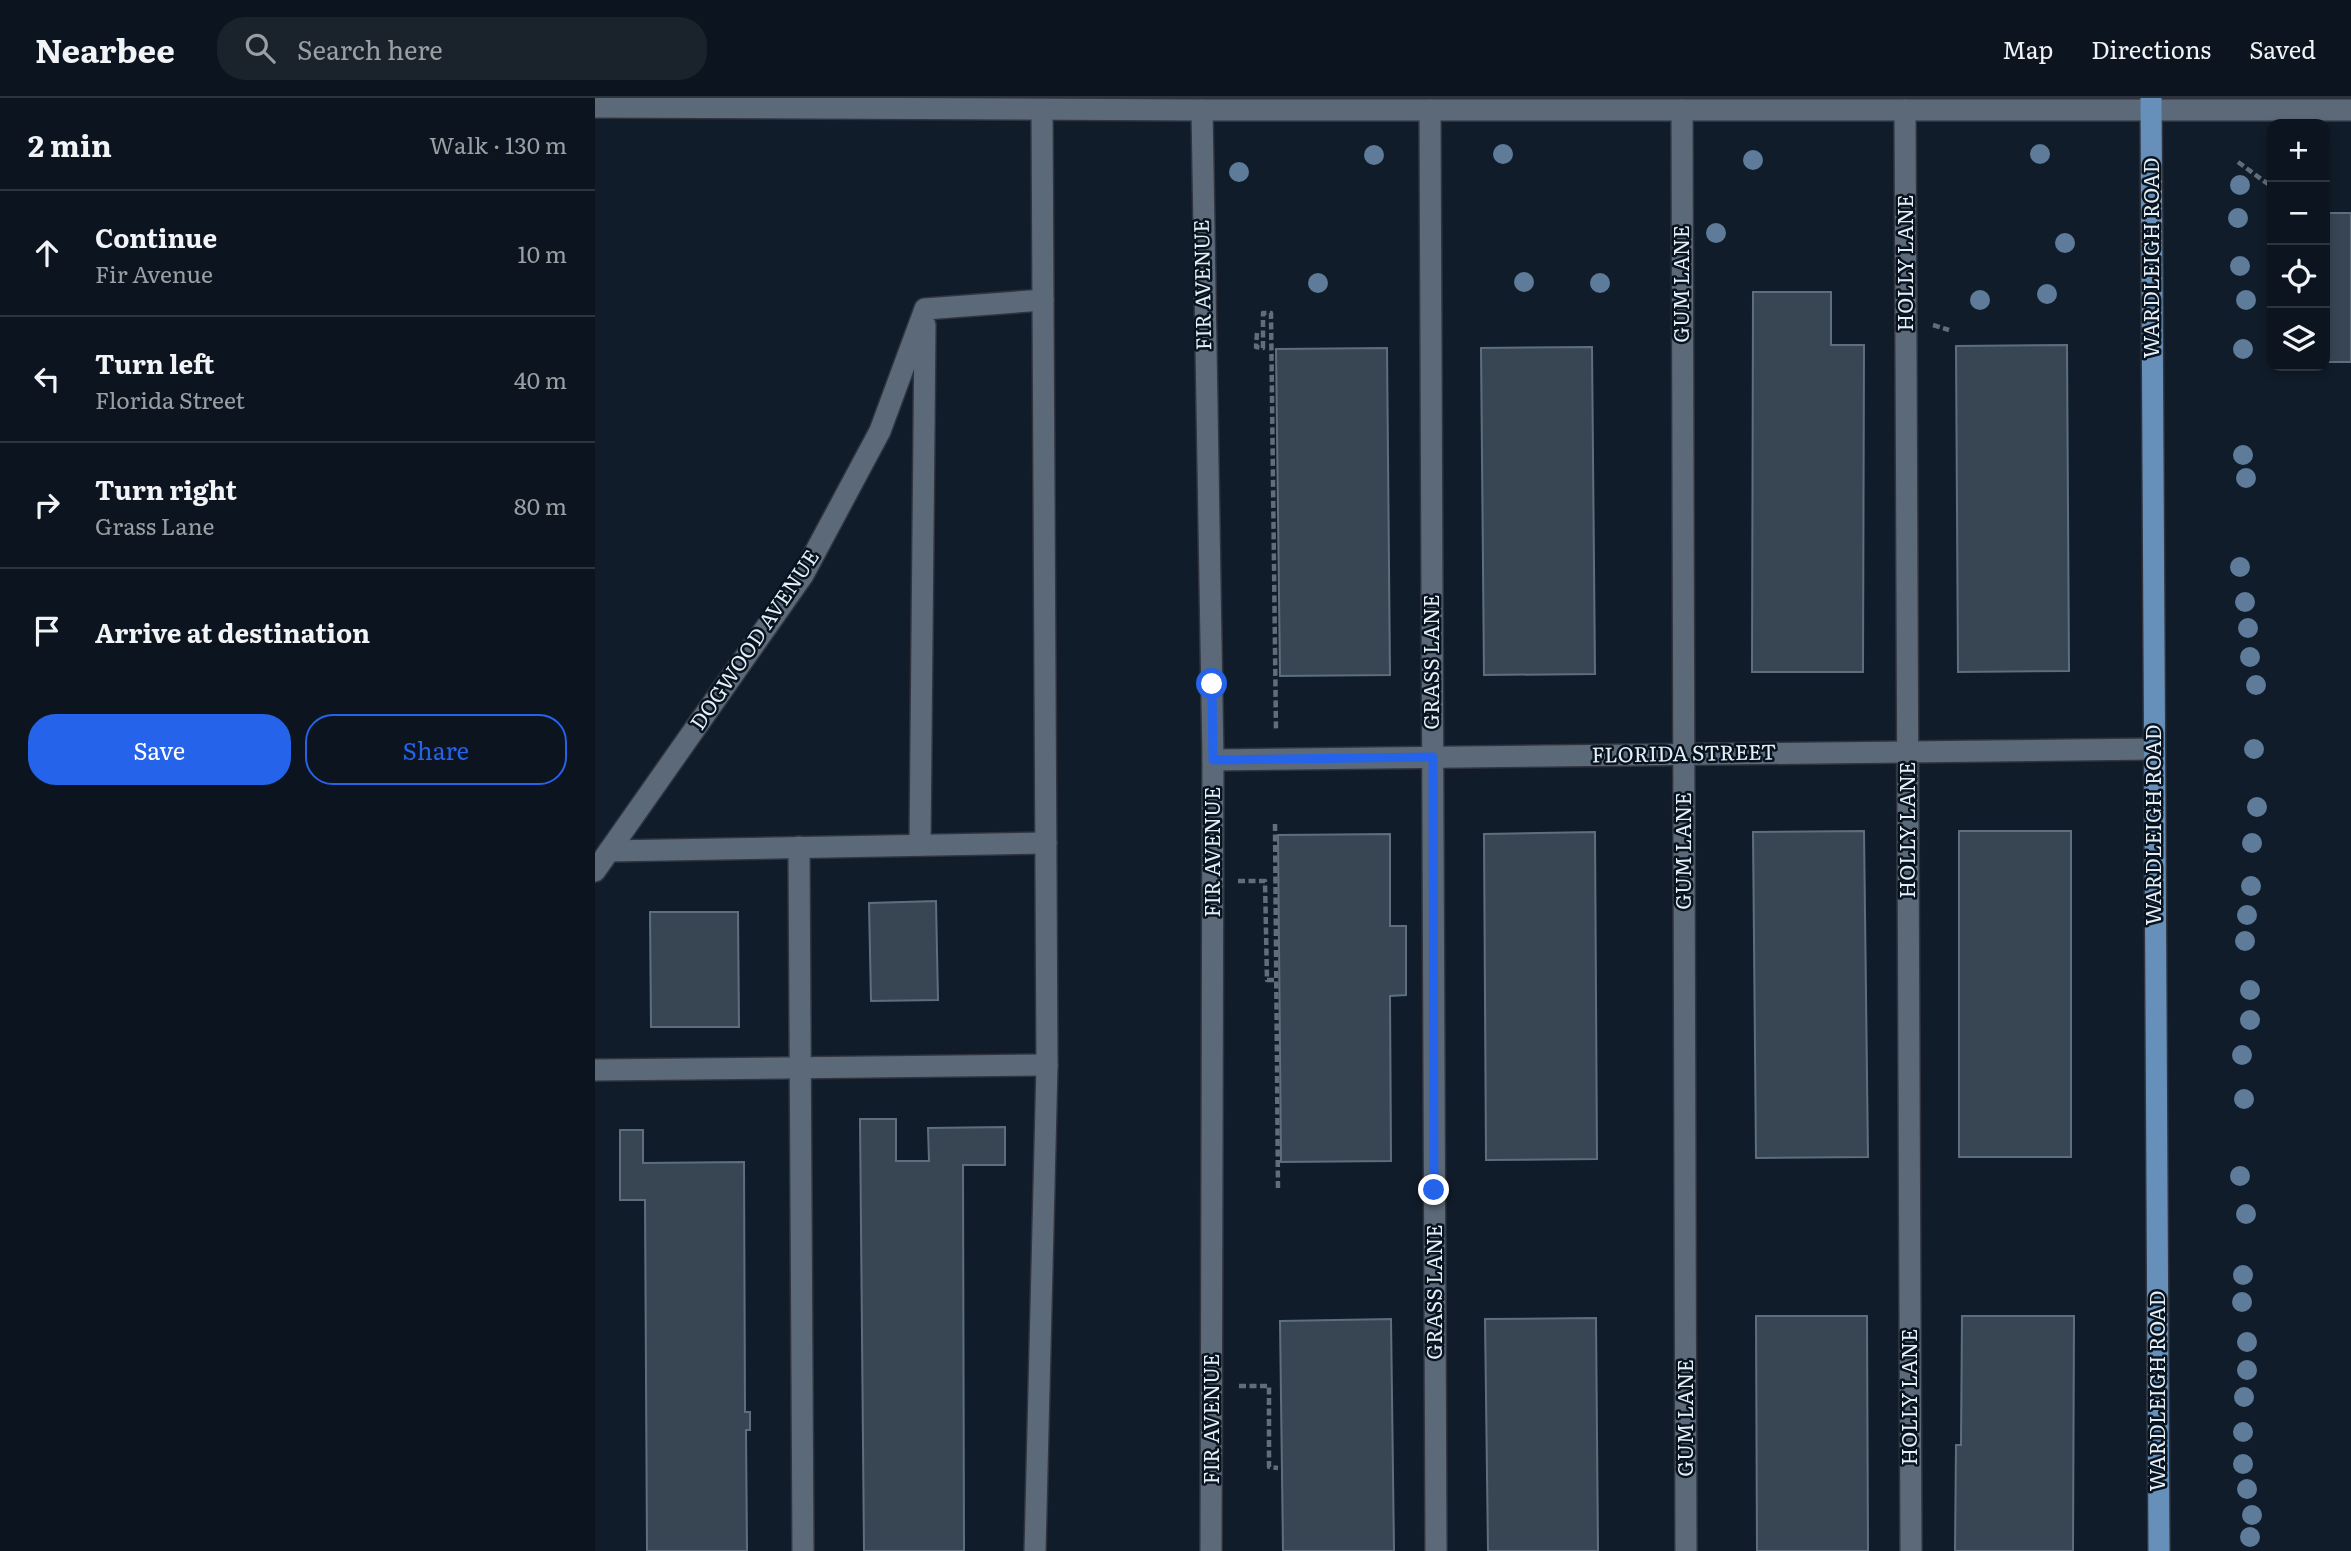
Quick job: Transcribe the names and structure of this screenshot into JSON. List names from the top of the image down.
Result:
{
  "streets": {
    "main road": ["WARDLEIGH ROAD"],
    "street": [
      "HOLLY LANE",
      "GUM LANE",
      "FIR AVENUE",
      "DOGWOOD AVENUE",
      "GRASS LANE",
      "FLORIDA STREET"
    ]
  },
  "crossings": [
    ["WARDLEIGH ROAD", "FLORIDA STREET"],
    ["HOLLY LANE", "FLORIDA STREET"],
    ["GUM LANE", "FLORIDA STREET"],
    ["FIR AVENUE", "FLORIDA STREET"],
    ["GRASS LANE", "FLORIDA STREET"]
  ],
  "page": {
    "header": "Nearbee",
    "search": "Search here",
    "nav": ["Map", "Directions", "Saved"],
    "heading": ["2 min", "Walk · 130 m"],
    "map_buttons": ["+", "−"],
    "list": [
      ["Continue", "Fir Avenue", "10 m"],
      ["Turn left", "Florida Street", "40 m"],
      ["Turn right", "Grass Lane", "80 m"],
      "Arrive at destination"
    ],
    "buttons": ["Save", "Share"]
  }
}
